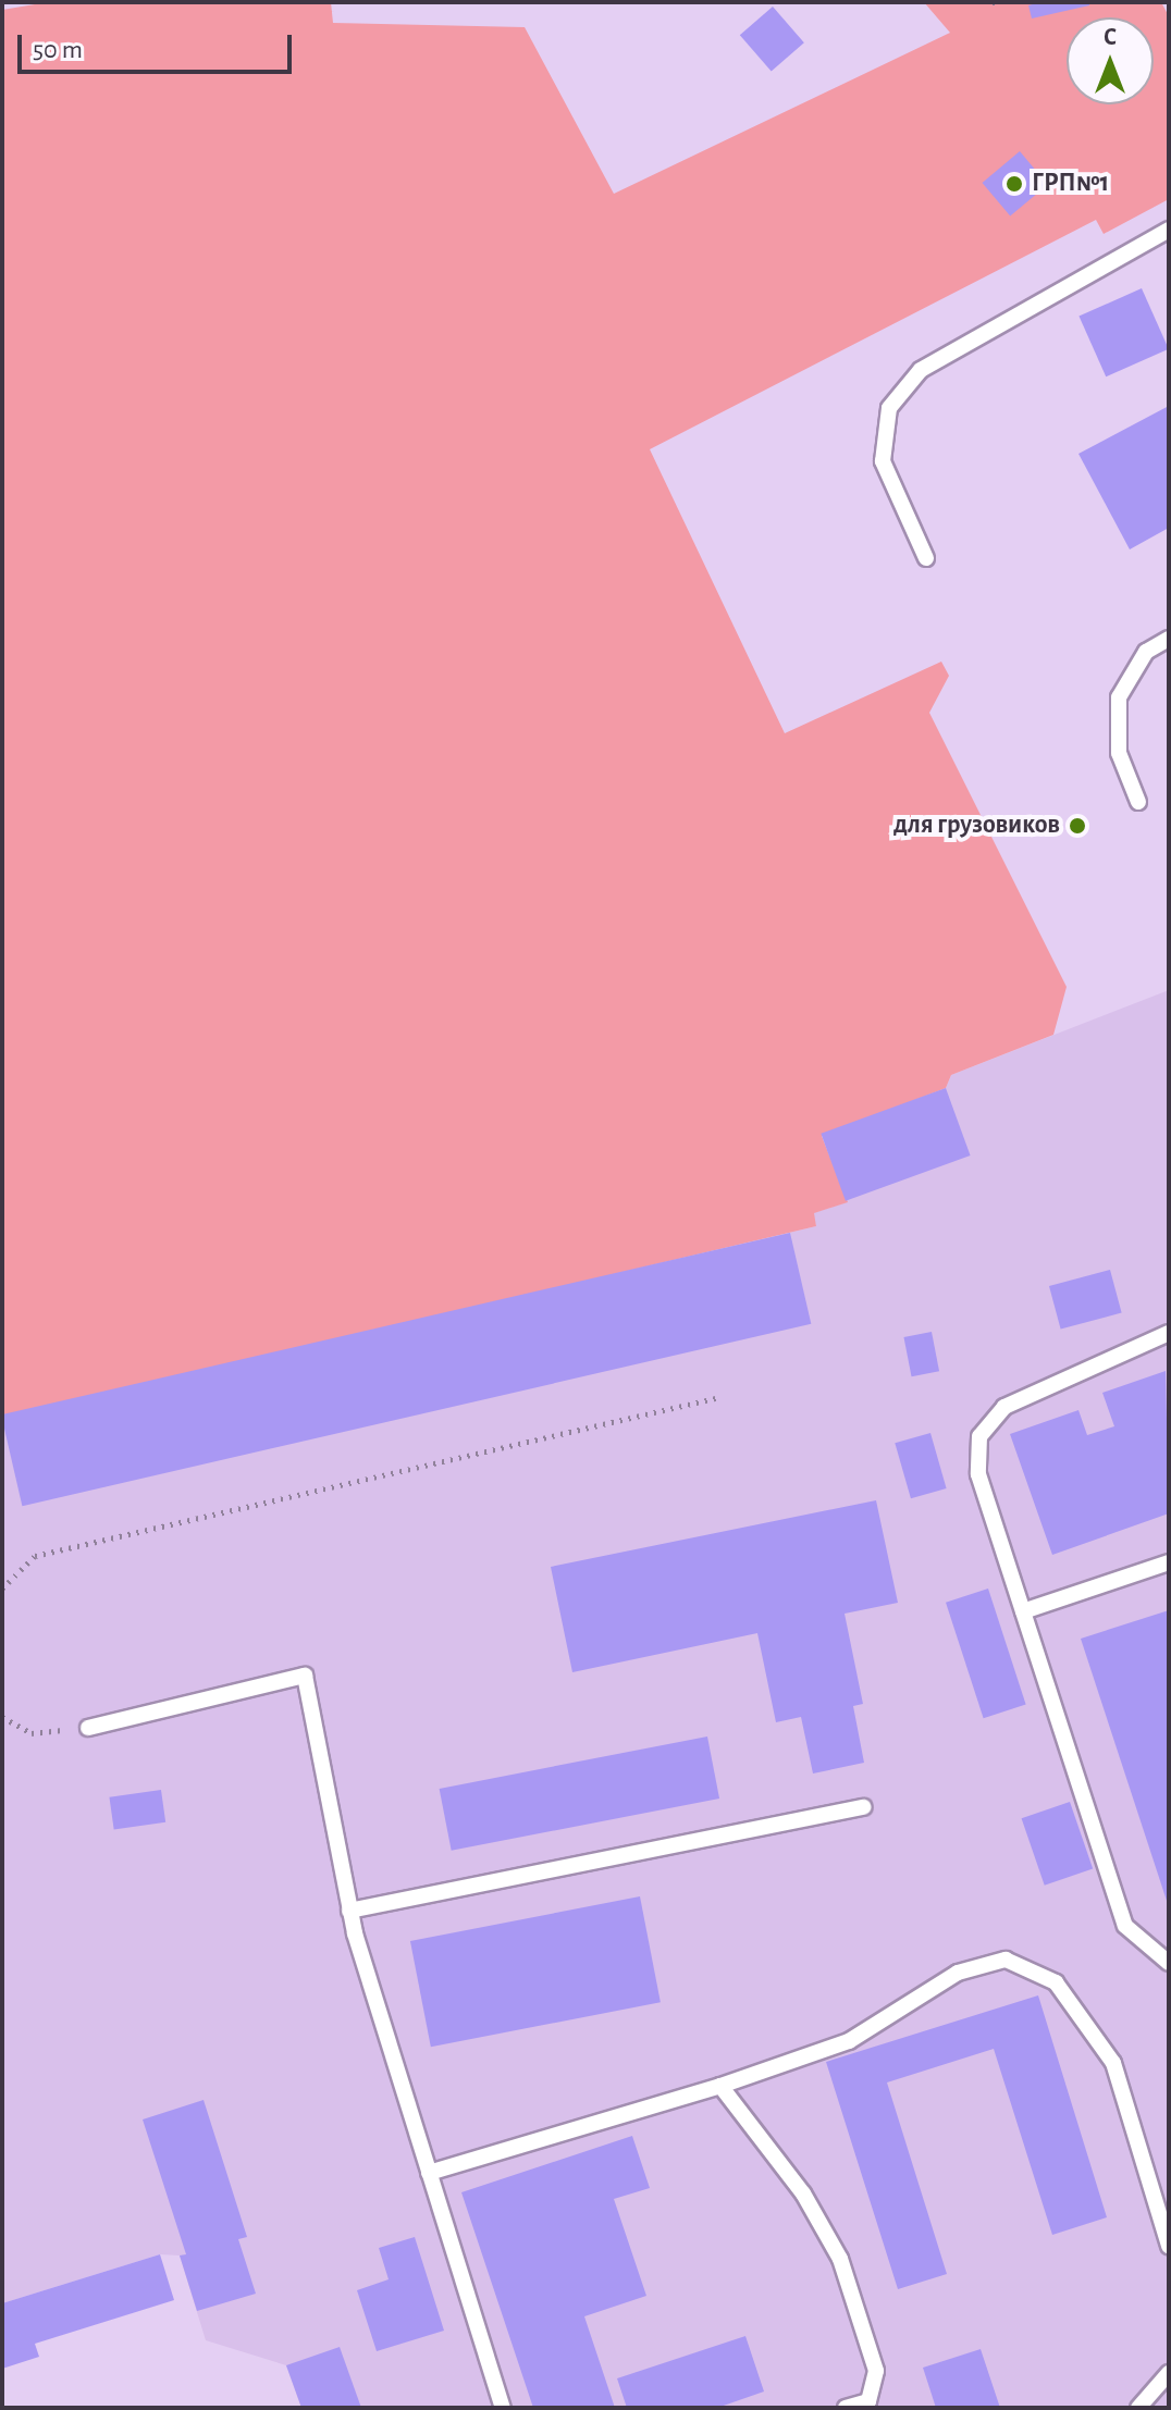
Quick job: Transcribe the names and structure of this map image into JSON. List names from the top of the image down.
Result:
{
  "places": ["ГРП№1", "для грузовиков"],
  "scale_bar": "50 m",
  "north": "top"
}
